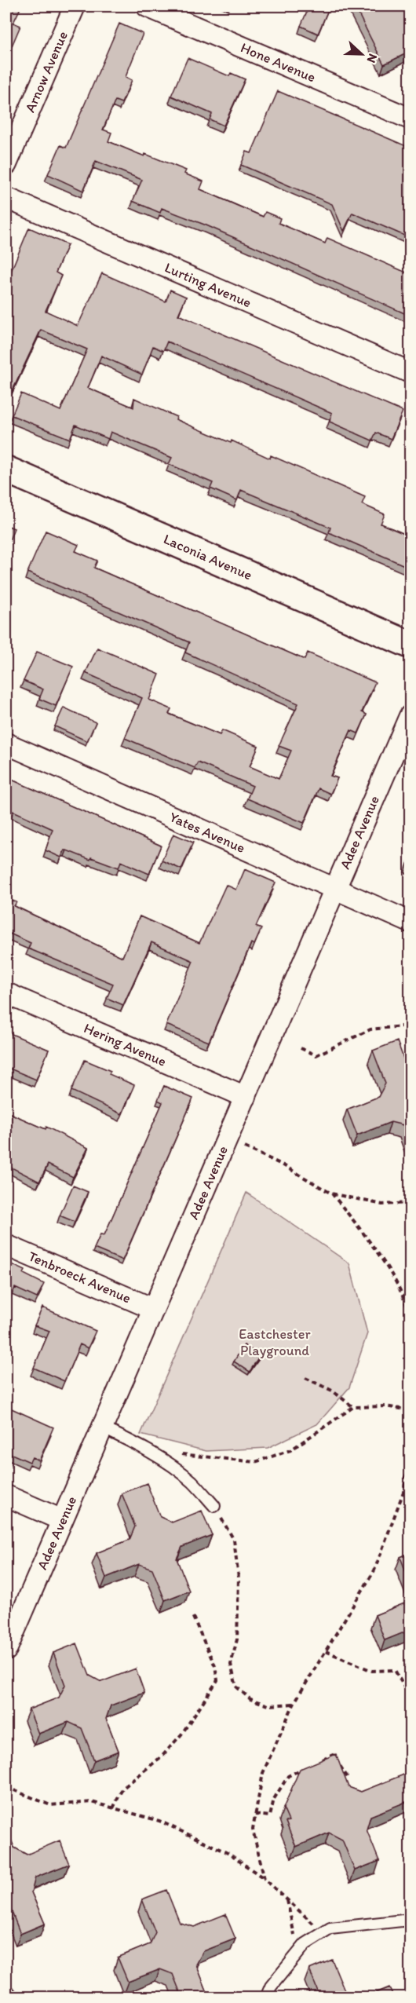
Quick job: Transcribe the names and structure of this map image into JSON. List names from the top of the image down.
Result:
{
  "streets": {
    "street": [
      "Hone Avenue",
      "Arnow Avenue",
      "Lurting Avenue",
      "Laconia Avenue",
      "Yates Avenue",
      "Adee Avenue",
      "Hering Avenue",
      "Tenbroeck Avenue"
    ]
  },
  "crossings": [
    ["Yates Avenue", "Adee Avenue"],
    ["Adee Avenue", "Hering Avenue"],
    ["Adee Avenue", "Tenbroeck Avenue"]
  ],
  "parks": ["Eastchester Playground"],
  "north": "right"
}
